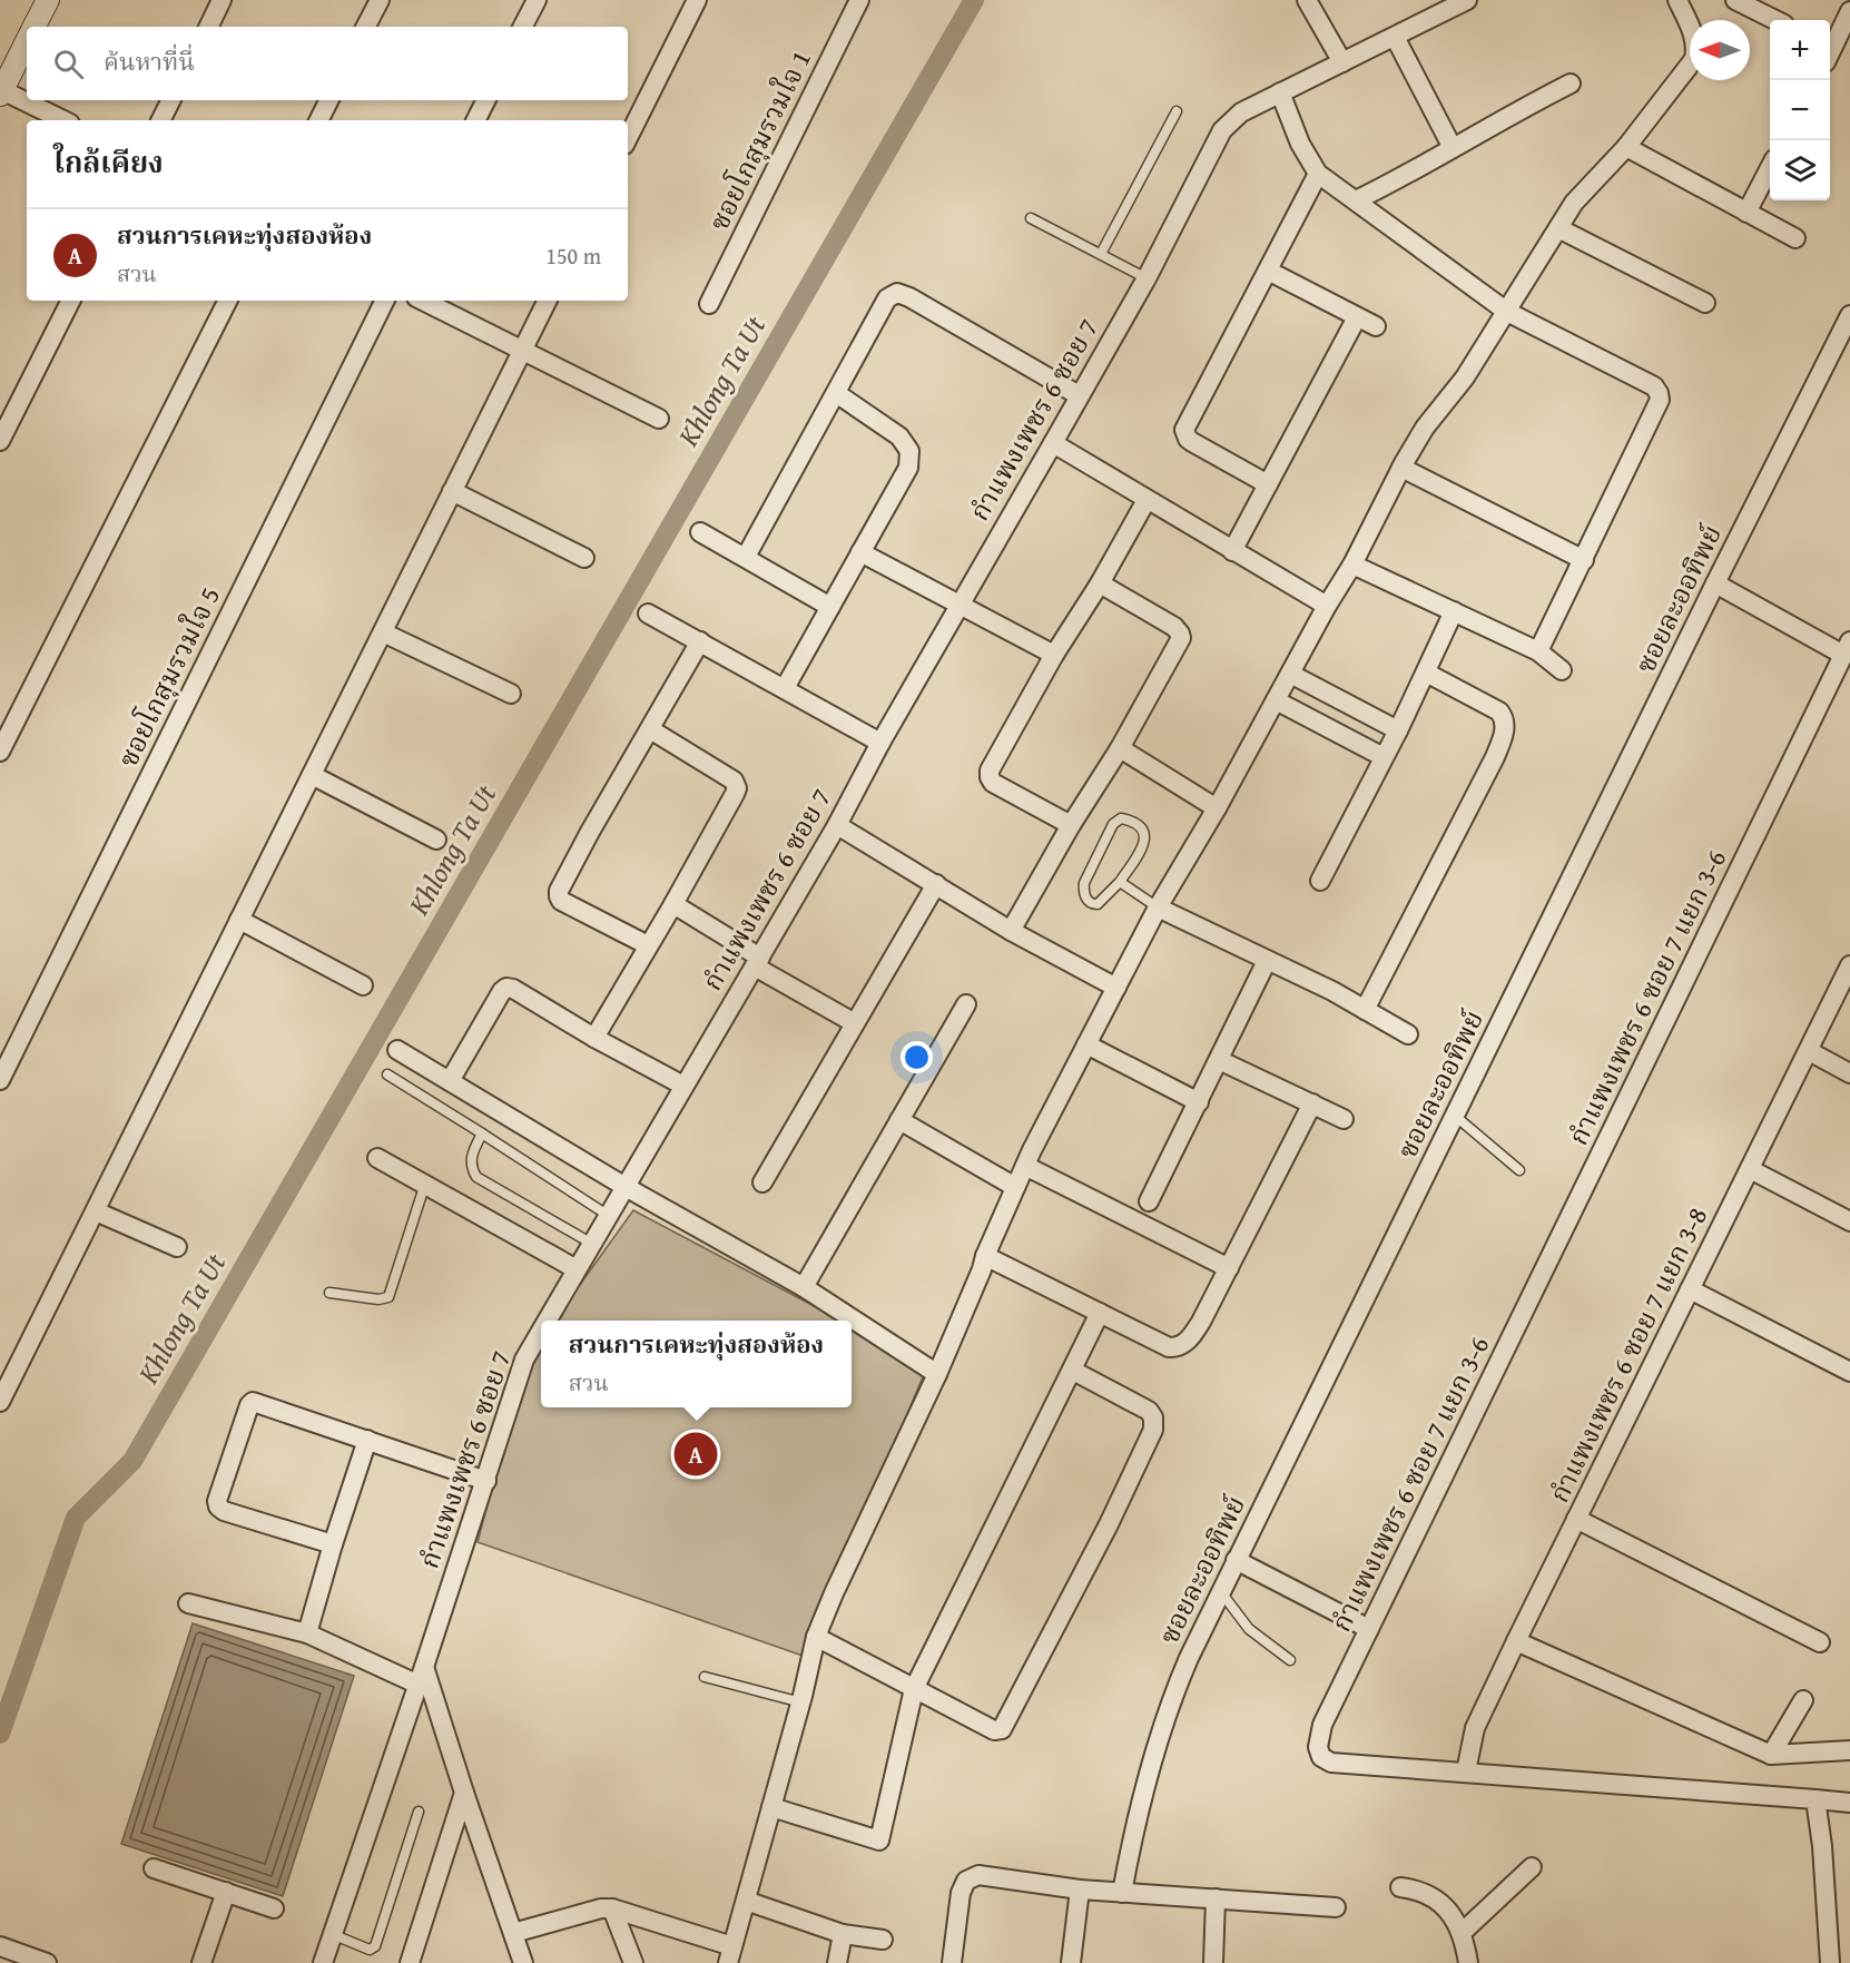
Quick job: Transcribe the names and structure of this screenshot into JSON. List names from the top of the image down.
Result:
{
  "streets": {
    "street": [
      "ซอยโกสุมรวมใจ 1",
      "กำแพงเพชร 6 ซอย 7",
      "ซอยละออทิพย์",
      "ซอยโกสุมรวมใจ 5",
      "กำแพงเพชร 6 ซอย 7 แยก 3-6",
      "กำแพงเพชร 6 ซอย 7 แยก 3-8"
    ]
  },
  "crossings": [
    ["กำแพงเพชร 6 ซอย 7 แยก 3-6", "กำแพงเพชร 6 ซอย 7 แยก 3-8"]
  ],
  "water": ["Khlong Ta Ut"],
  "north": "left",
  "page": {
    "map_buttons": ["+", "−"],
    "search": "ค้นหาที่นี่",
    "heading": "ใกล้เคียง",
    "list": [
      {
        "mark": "A",
        "name": "สวนการเคหะทุ่งสองห้อง",
        "note": "สวน",
        "value": "150 m"
      }
    ],
    "popup": ["สวนการเคหะทุ่งสองห้อง", "สวน"],
    "pins": "A"
  }
}
